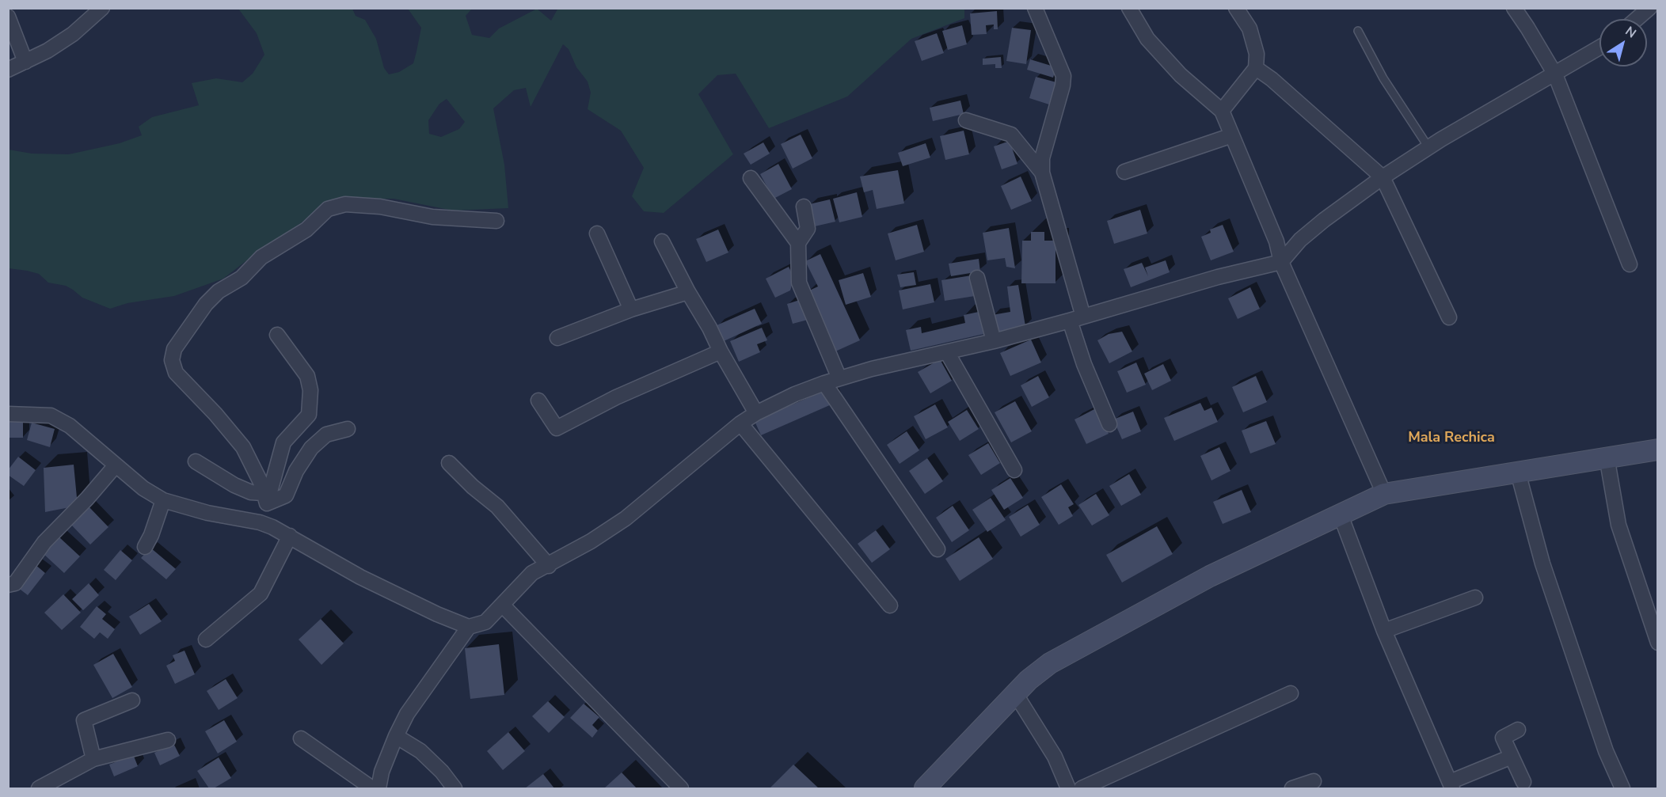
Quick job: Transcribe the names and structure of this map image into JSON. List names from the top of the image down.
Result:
{
  "districts": ["Mala Rechica"],
  "north": "top right"
}
